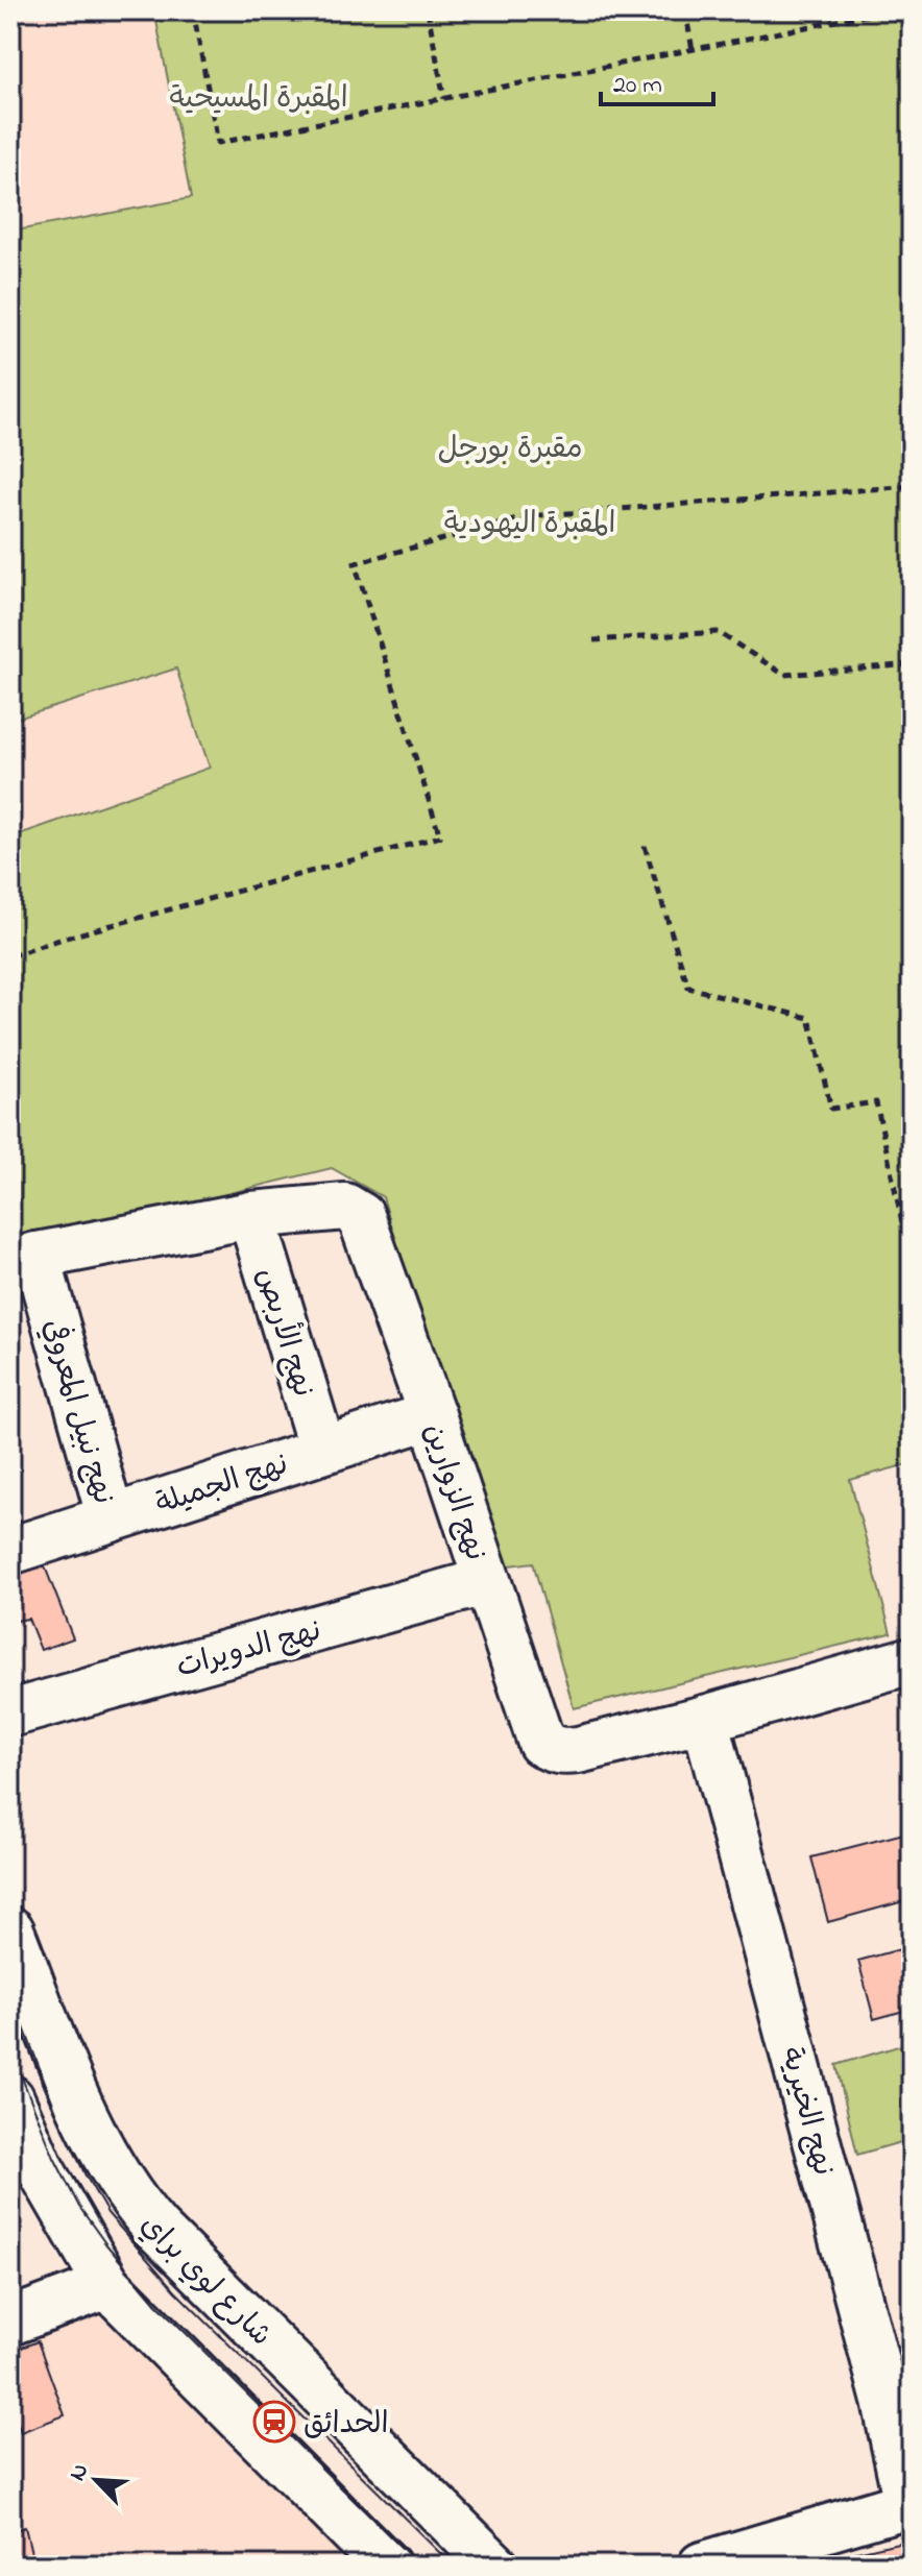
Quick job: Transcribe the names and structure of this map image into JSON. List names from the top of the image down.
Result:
{
  "streets": {
    "street": [
      "نهج الأربص",
      "نهج نبيل المعروفي",
      "نهج الجميلة",
      "نهج الزوارين",
      "نهج الدويرات",
      "نهج الخيرية",
      "شارع لوي براي"
    ]
  },
  "crossings": [
    ["نهج الأربص", "نهج الجميلة"],
    ["نهج الأربص", "نهج الزوارين"],
    ["نهج نبيل المعروفي", "نهج الجميلة"],
    ["نهج نبيل المعروفي", "نهج الزوارين"],
    ["نهج الجميلة", "نهج الزوارين"],
    ["نهج الزوارين", "نهج الدويرات"],
    ["نهج الزوارين", "نهج الخيرية"]
  ],
  "parks": ["المقبرة المسيحية", "مقبرة بورجل", "المقبرة اليهودية"],
  "places": {
    "station": ["الحدائق"]
  },
  "scale_bar": "20 m",
  "north": "top left"
}
